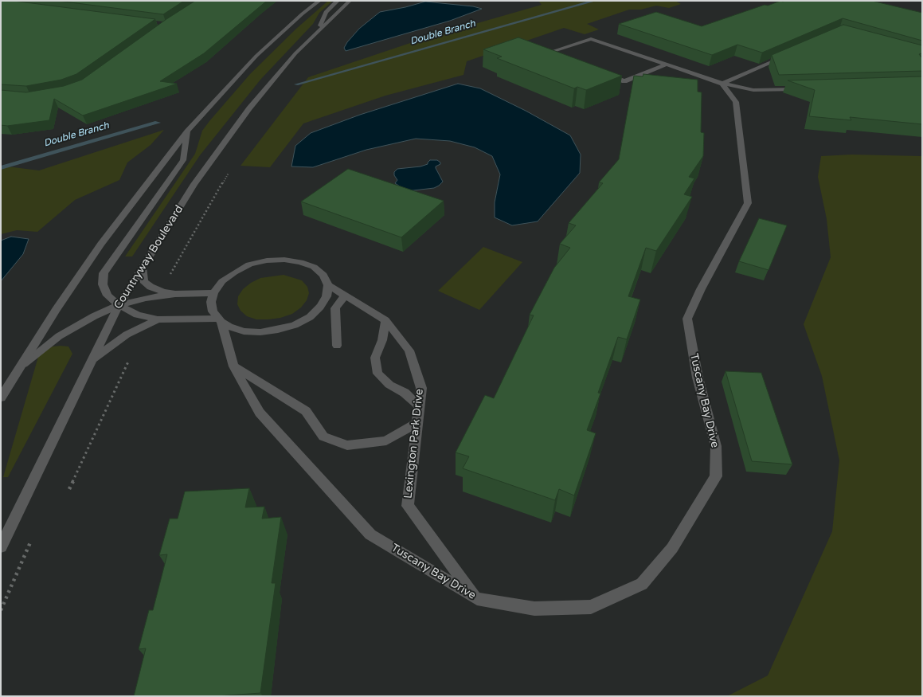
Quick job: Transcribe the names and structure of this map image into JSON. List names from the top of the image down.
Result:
{
  "streets": {
    "street": ["Countryway Boulevard", "Tuscany Bay Drive", "Lexington Park Drive"]
  },
  "crossings": [
    ["Tuscany Bay Drive", "Lexington Park Drive"]
  ],
  "water": ["Double Branch"]
}
